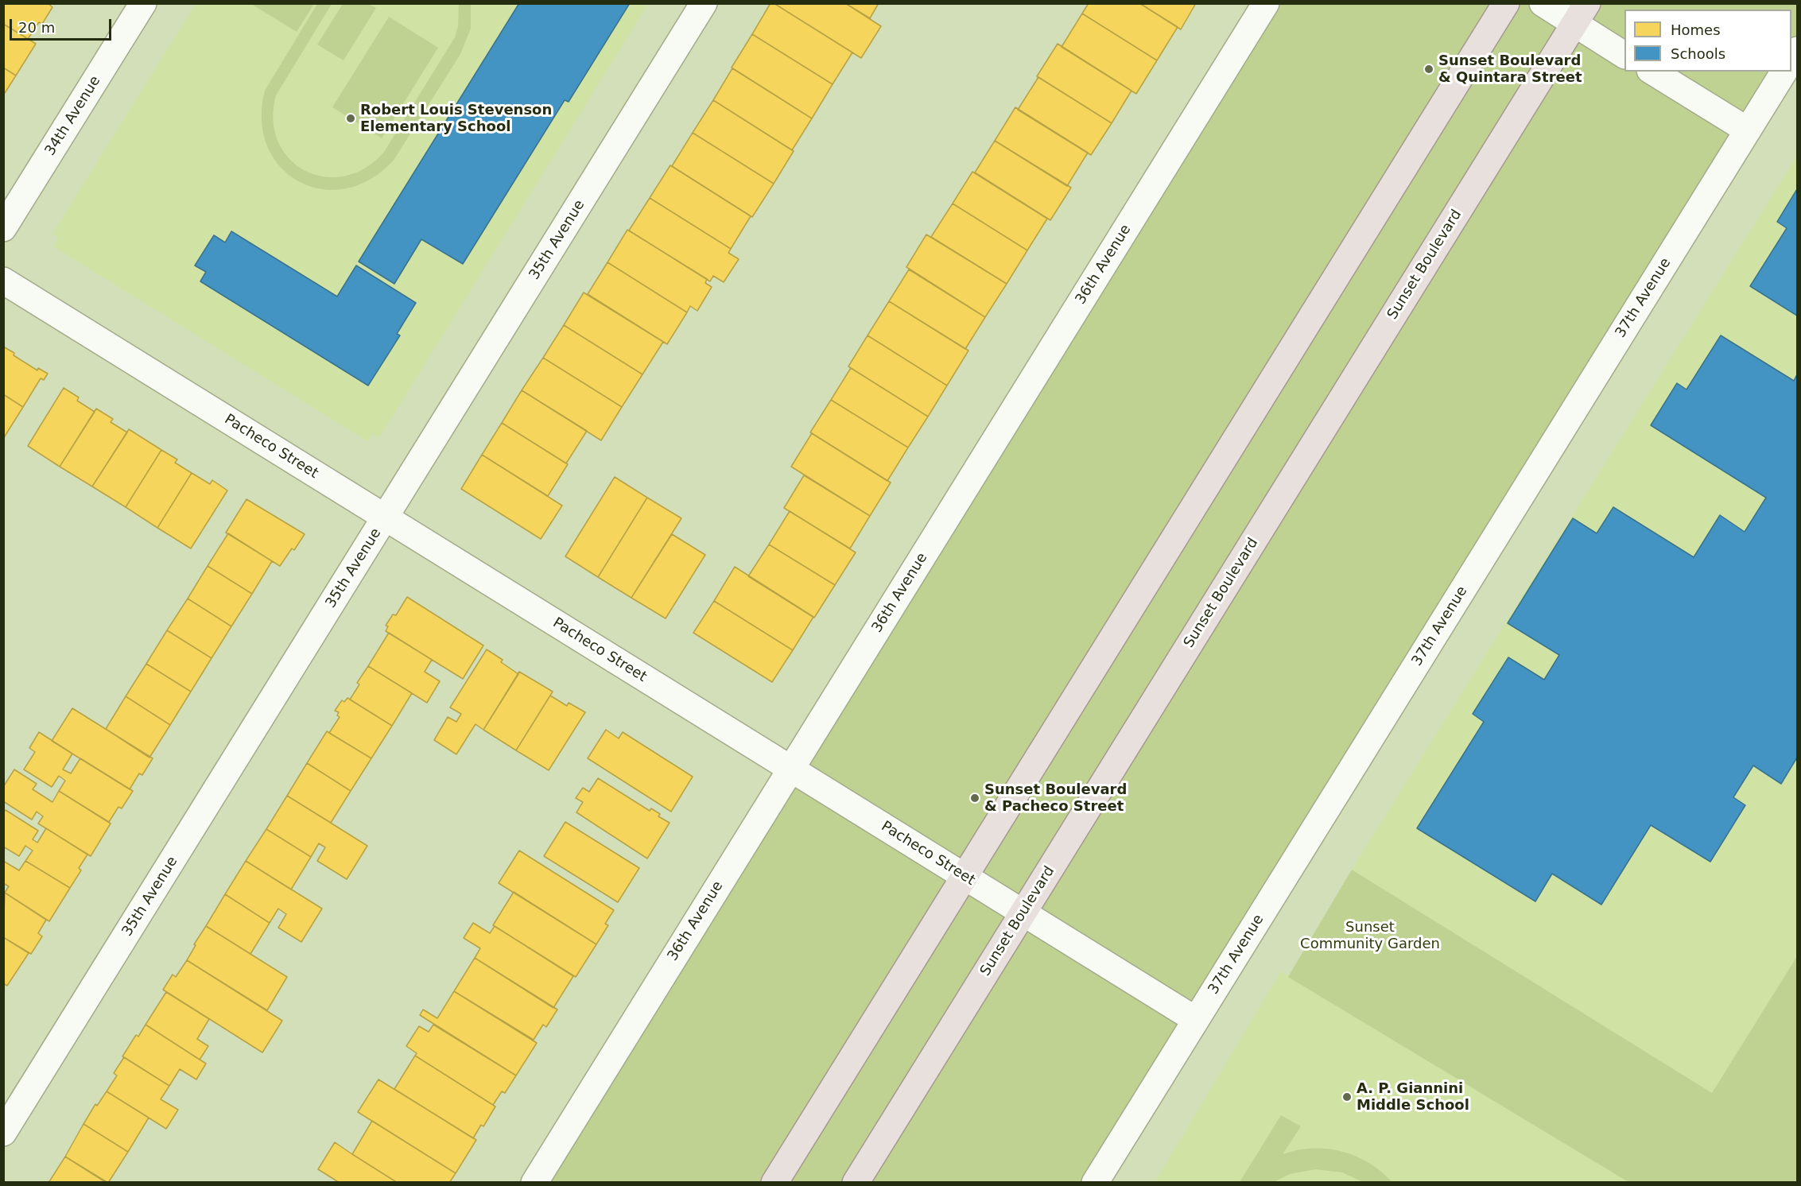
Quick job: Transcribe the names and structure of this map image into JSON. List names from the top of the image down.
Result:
{
  "streets": {
    "main road": ["Sunset Boulevard"],
    "street": [
      "34th Avenue",
      "35th Avenue",
      "36th Avenue",
      "37th Avenue",
      "Pacheco Street"
    ]
  },
  "crossings": [
    ["35th Avenue", "Pacheco Street"],
    ["36th Avenue", "Pacheco Street"],
    ["Sunset Boulevard", "Pacheco Street"],
    ["37th Avenue", "Pacheco Street"]
  ],
  "parks": ["Sunset Community Garden"],
  "places": [
    "Sunset Boulevard & Quintara Street",
    "Robert Louis Stevenson Elementary School",
    "Sunset Boulevard & Pacheco Street",
    "A. P. Giannini Middle School"
  ],
  "legend": ["Homes", "Schools"],
  "scale_bar": "20 m"
}
